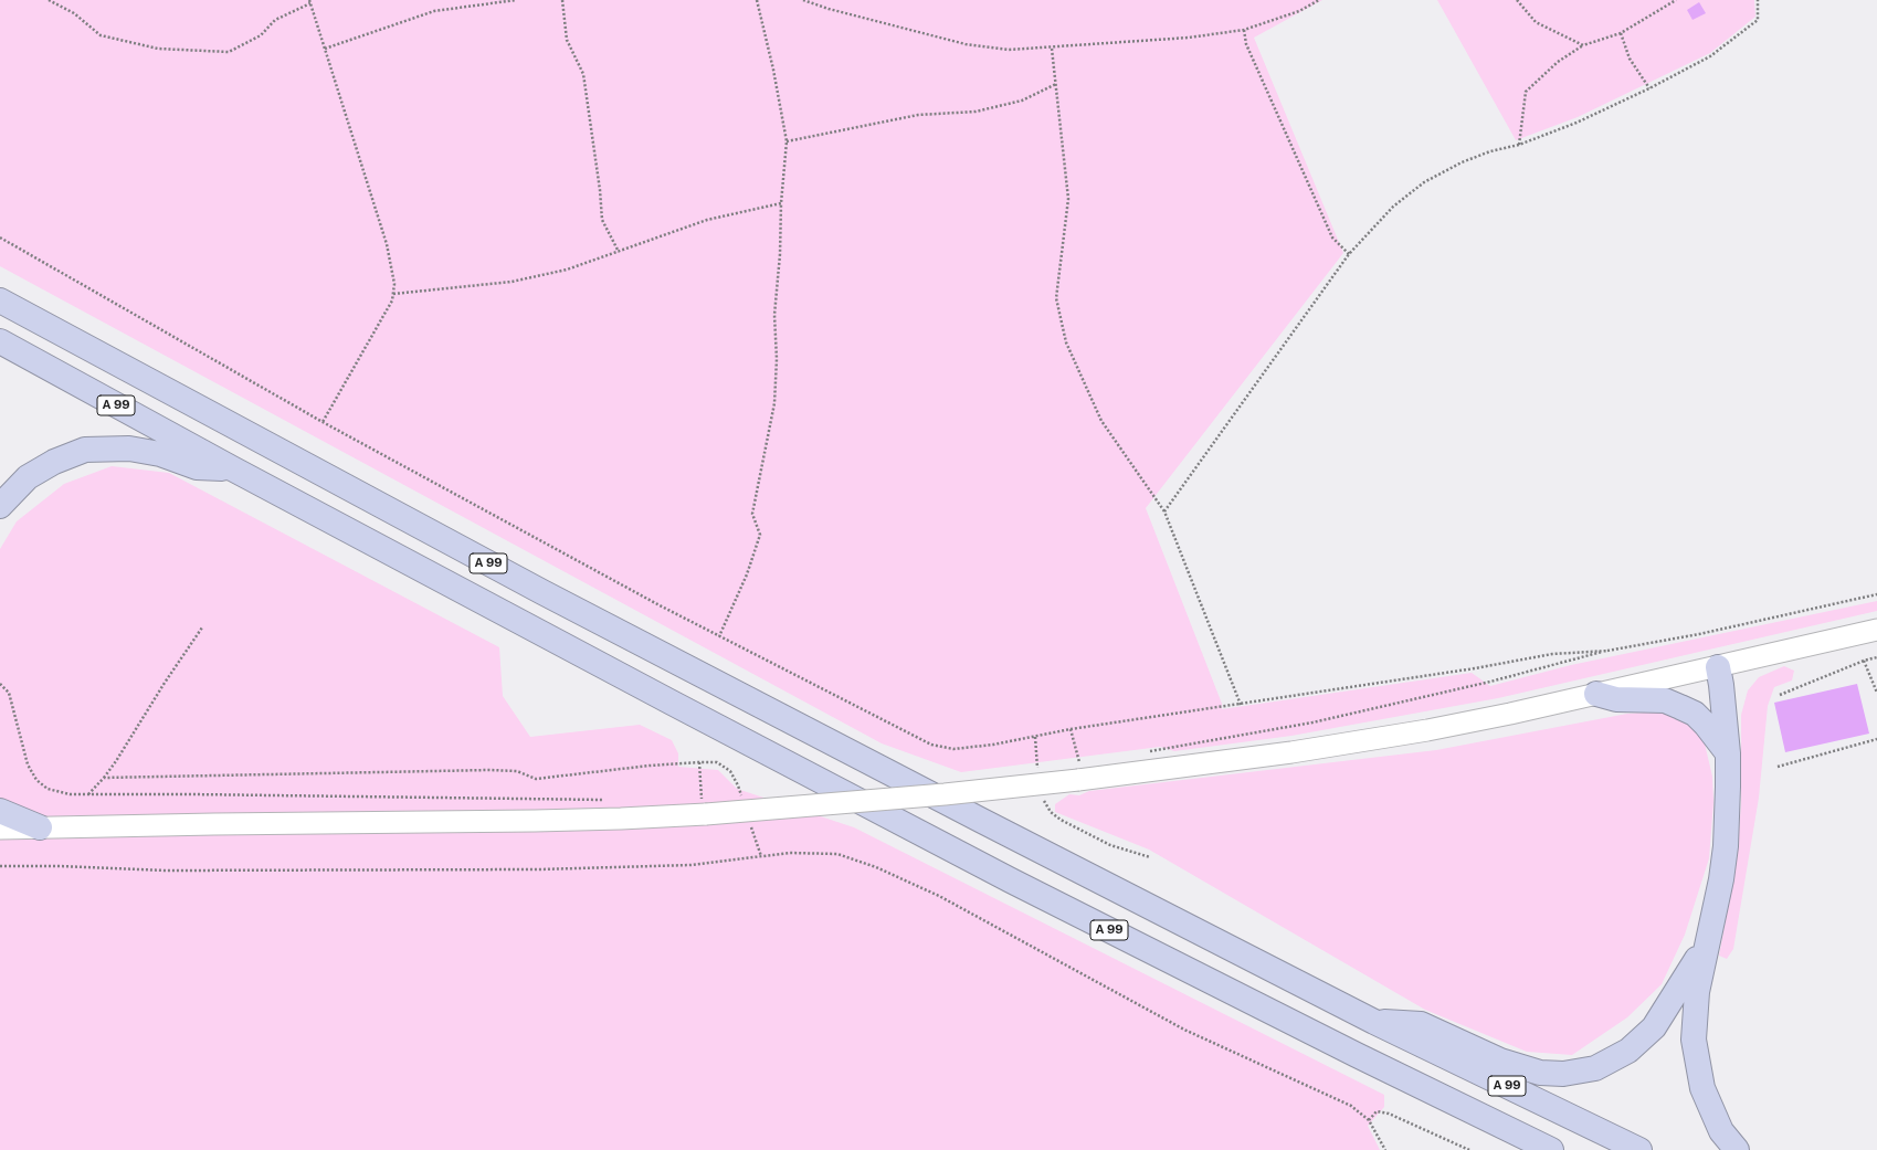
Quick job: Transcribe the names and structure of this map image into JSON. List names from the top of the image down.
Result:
{
  "streets": {
    "highway": ["A 99"]
  }
}
